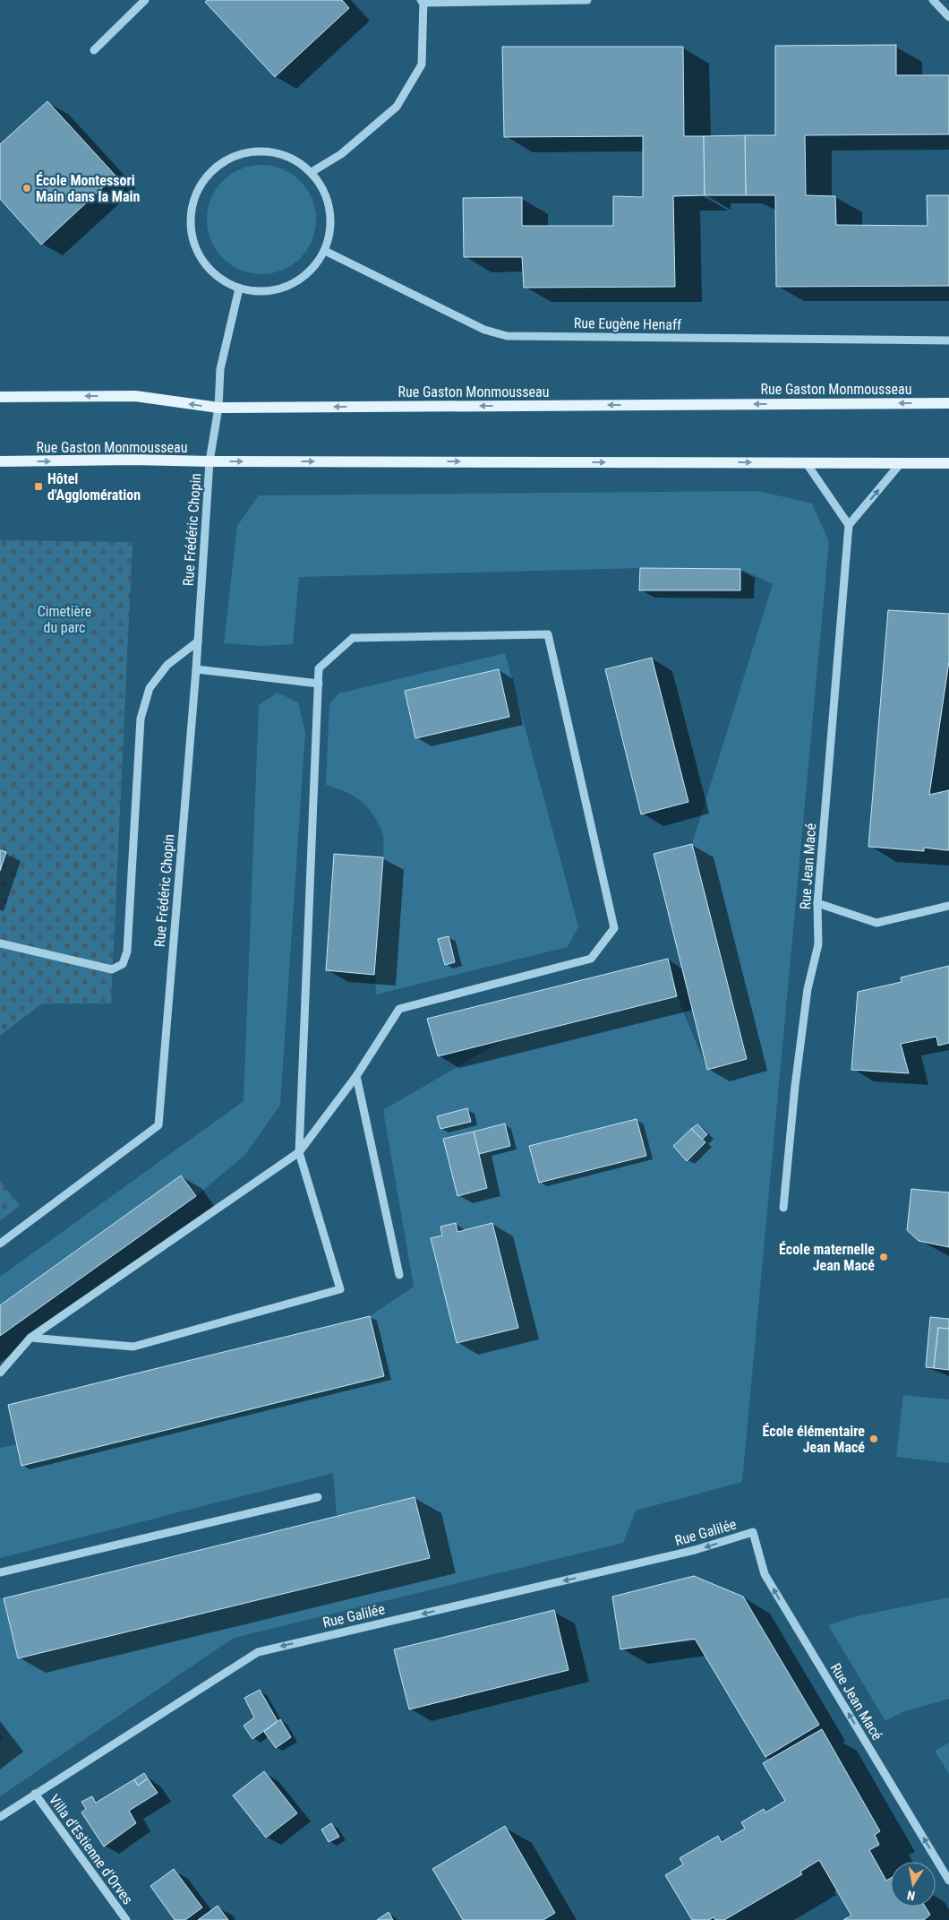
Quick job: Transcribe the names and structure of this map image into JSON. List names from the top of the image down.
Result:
{
  "streets": {
    "main road": ["Rue Gaston Monmousseau"],
    "street": [
      "Rue Eugène Henaff",
      "Rue Frédéric Chopin",
      "Rue Jean Macé",
      "Rue Galilée",
      "Villa d'Estienne d'Orves"
    ]
  },
  "crossings": [
    ["Rue Eugène Henaff", "Rue Frédéric Chopin"],
    ["Rue Gaston Monmousseau", "Rue Frédéric Chopin"],
    ["Rue Jean Macé", "Rue Galilée"],
    ["Rue Galilée", "Villa d'Estienne d'Orves"]
  ],
  "one_way": ["Rue Jean Macé", "Rue Galilée"],
  "parks": ["Cimetière du parc"],
  "places": {
    "other": ["École Montessori Main dans la Main", "École maternelle Jean Macé", "École élémentaire Jean Macé"],
    "transit": ["Hôtel d'Agglomération"]
  },
  "north": "bottom"
}
